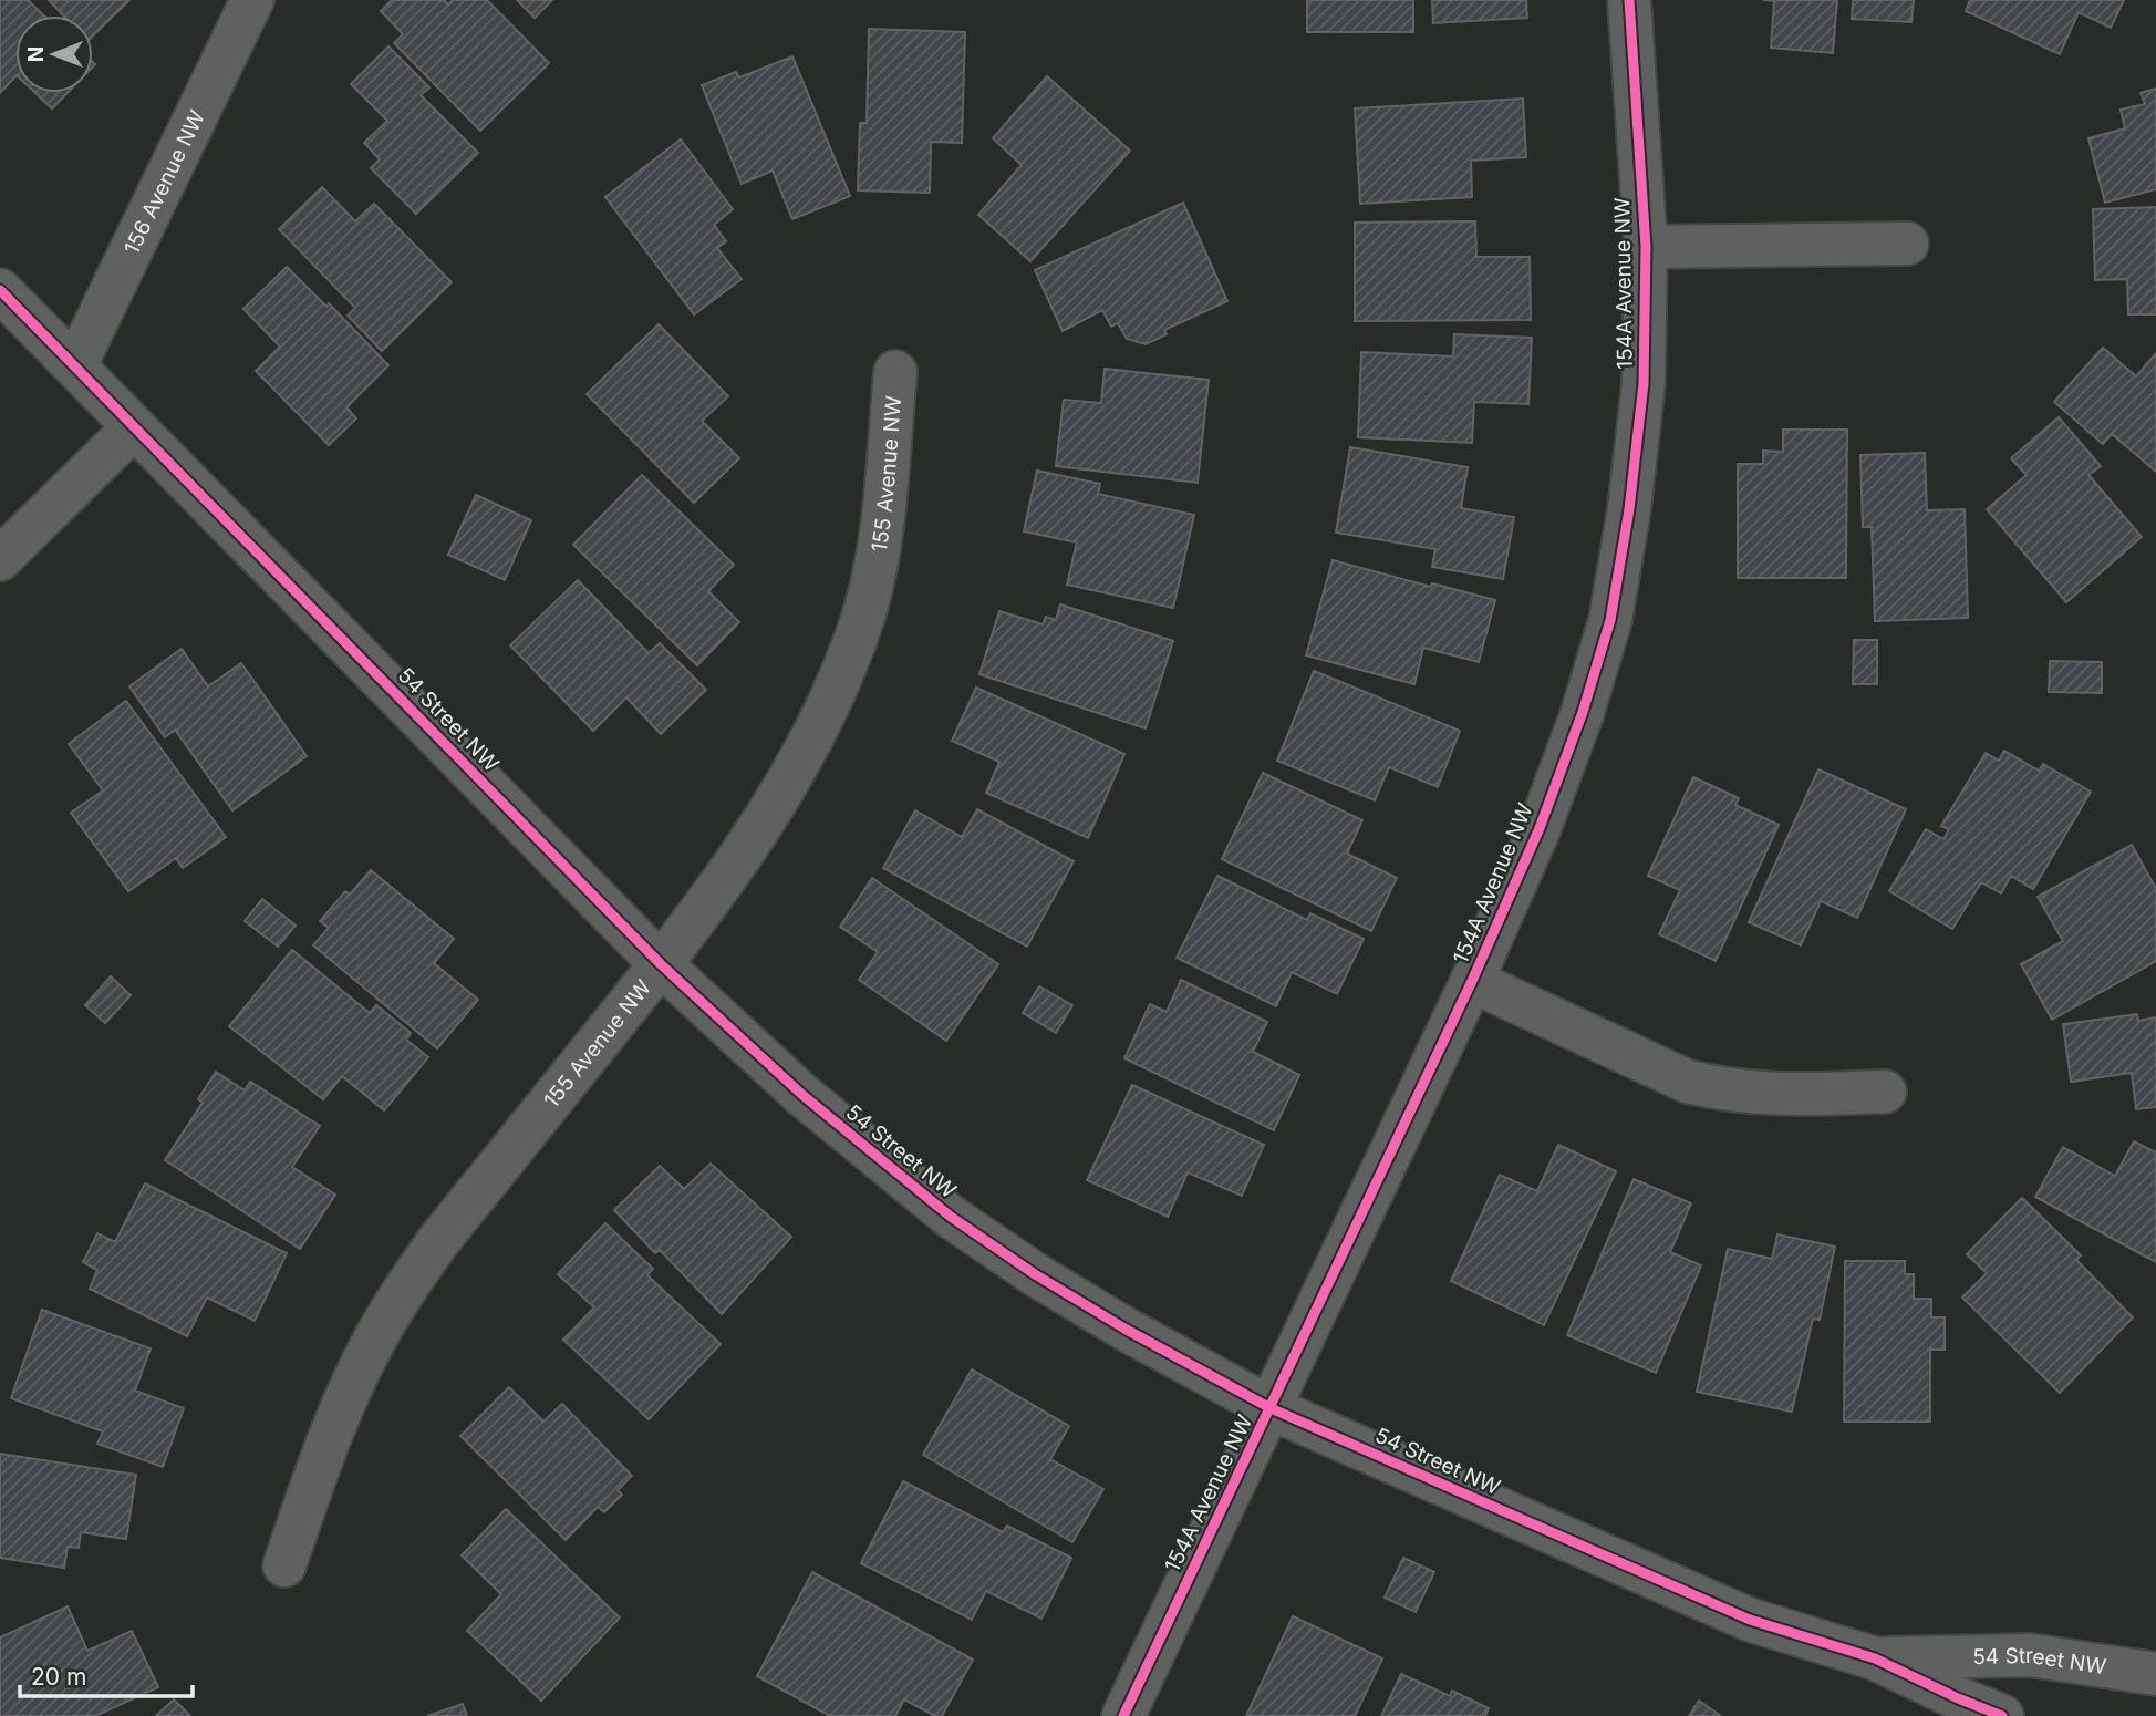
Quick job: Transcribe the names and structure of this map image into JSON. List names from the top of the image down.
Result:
{
  "streets": {
    "street": [
      "156 Avenue NW",
      "154A Avenue NW",
      "155 Avenue NW",
      "54 Street NW"
    ]
  },
  "crossings": [
    ["156 Avenue NW", "54 Street NW"],
    ["154A Avenue NW", "54 Street NW"],
    ["155 Avenue NW", "54 Street NW"]
  ],
  "scale_bar": "20 m",
  "north": "left"
}
